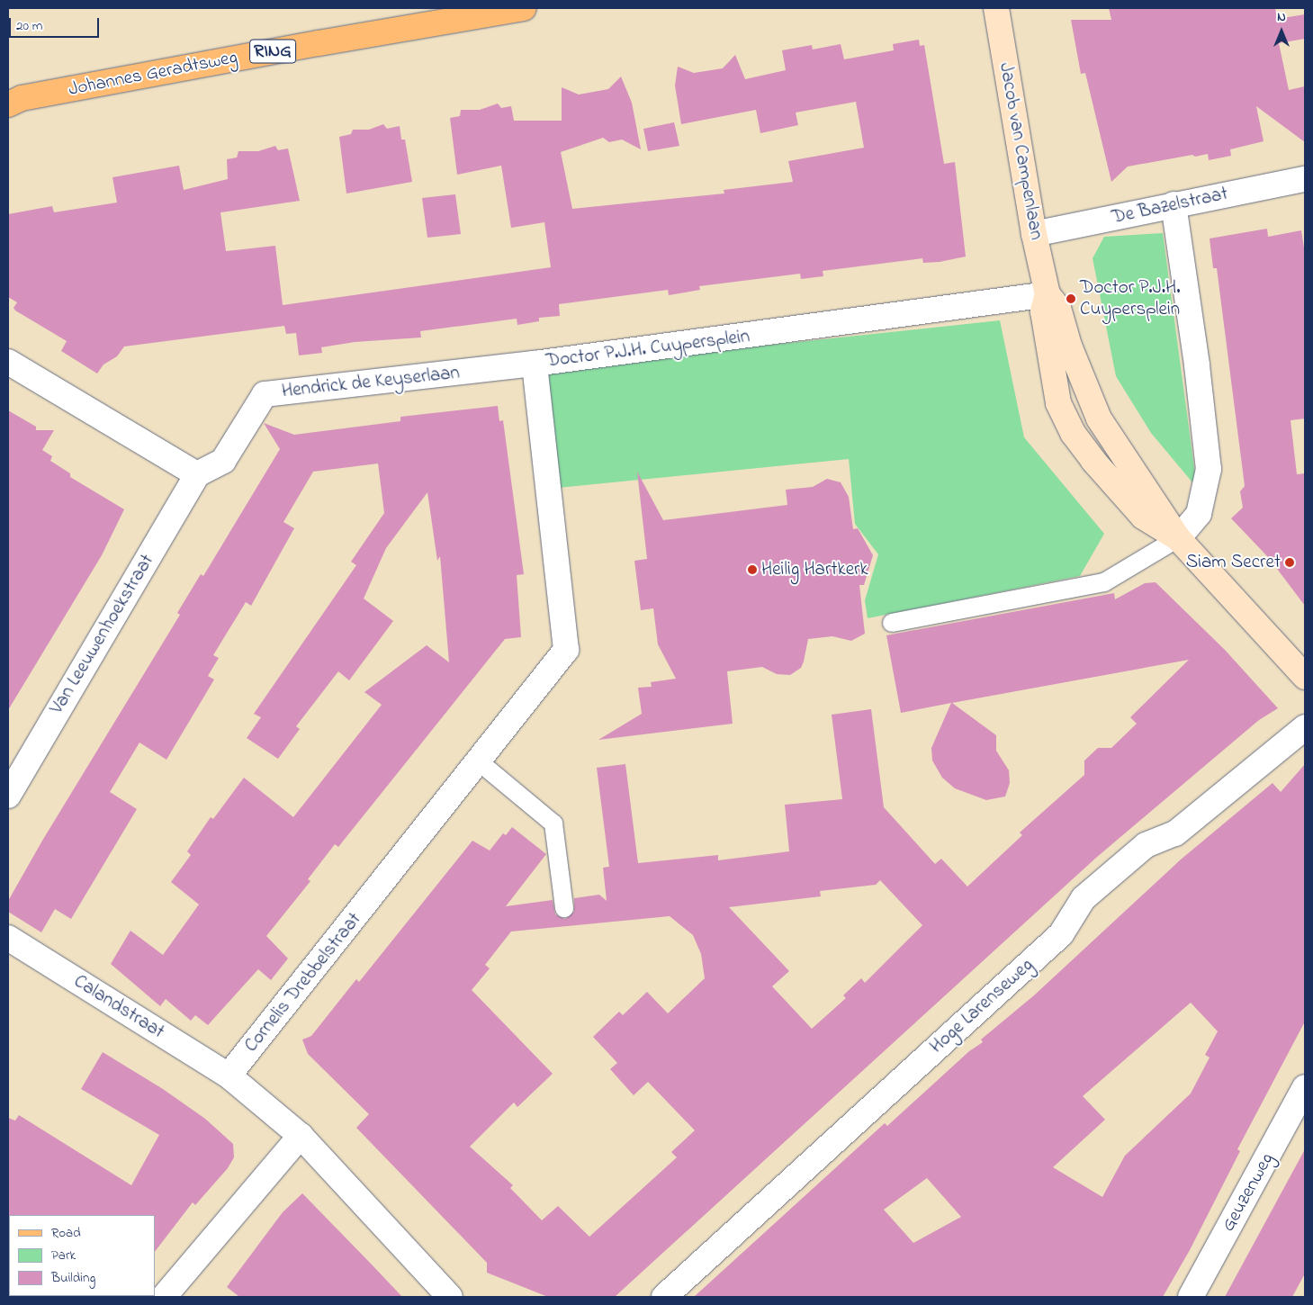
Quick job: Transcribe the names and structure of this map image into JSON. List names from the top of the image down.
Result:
{
  "streets": {
    "main road": ["RING", "Johannes Geradtsweg", "Jacob van Campenlaan"],
    "street": [
      "De Bazelstraat",
      "Doctor P.J.H. Cuypersplein",
      "Hendrick de Keyserlaan",
      "Van Leeuwenhoekstraat",
      "Cornelis Drebbelstraat",
      "Hoge Larenseweg",
      "Calandstraat",
      "Geuzenweg"
    ]
  },
  "crossings": [
    ["Jacob van Campenlaan", "De Bazelstraat"],
    ["Jacob van Campenlaan", "Doctor P.J.H. Cuypersplein"],
    ["Doctor P.J.H. Cuypersplein", "Hendrick de Keyserlaan"],
    ["Doctor P.J.H. Cuypersplein", "Cornelis Drebbelstraat"],
    ["Hendrick de Keyserlaan", "Van Leeuwenhoekstraat"],
    ["Cornelis Drebbelstraat", "Calandstraat"]
  ],
  "places": ["Doctor P.J.H. Cuypersplein", "Siam Secret", "Heilig Hartkerk"],
  "legend": ["Road", "Park", "Building"],
  "scale_bar": "20 m",
  "north": "top"
}
